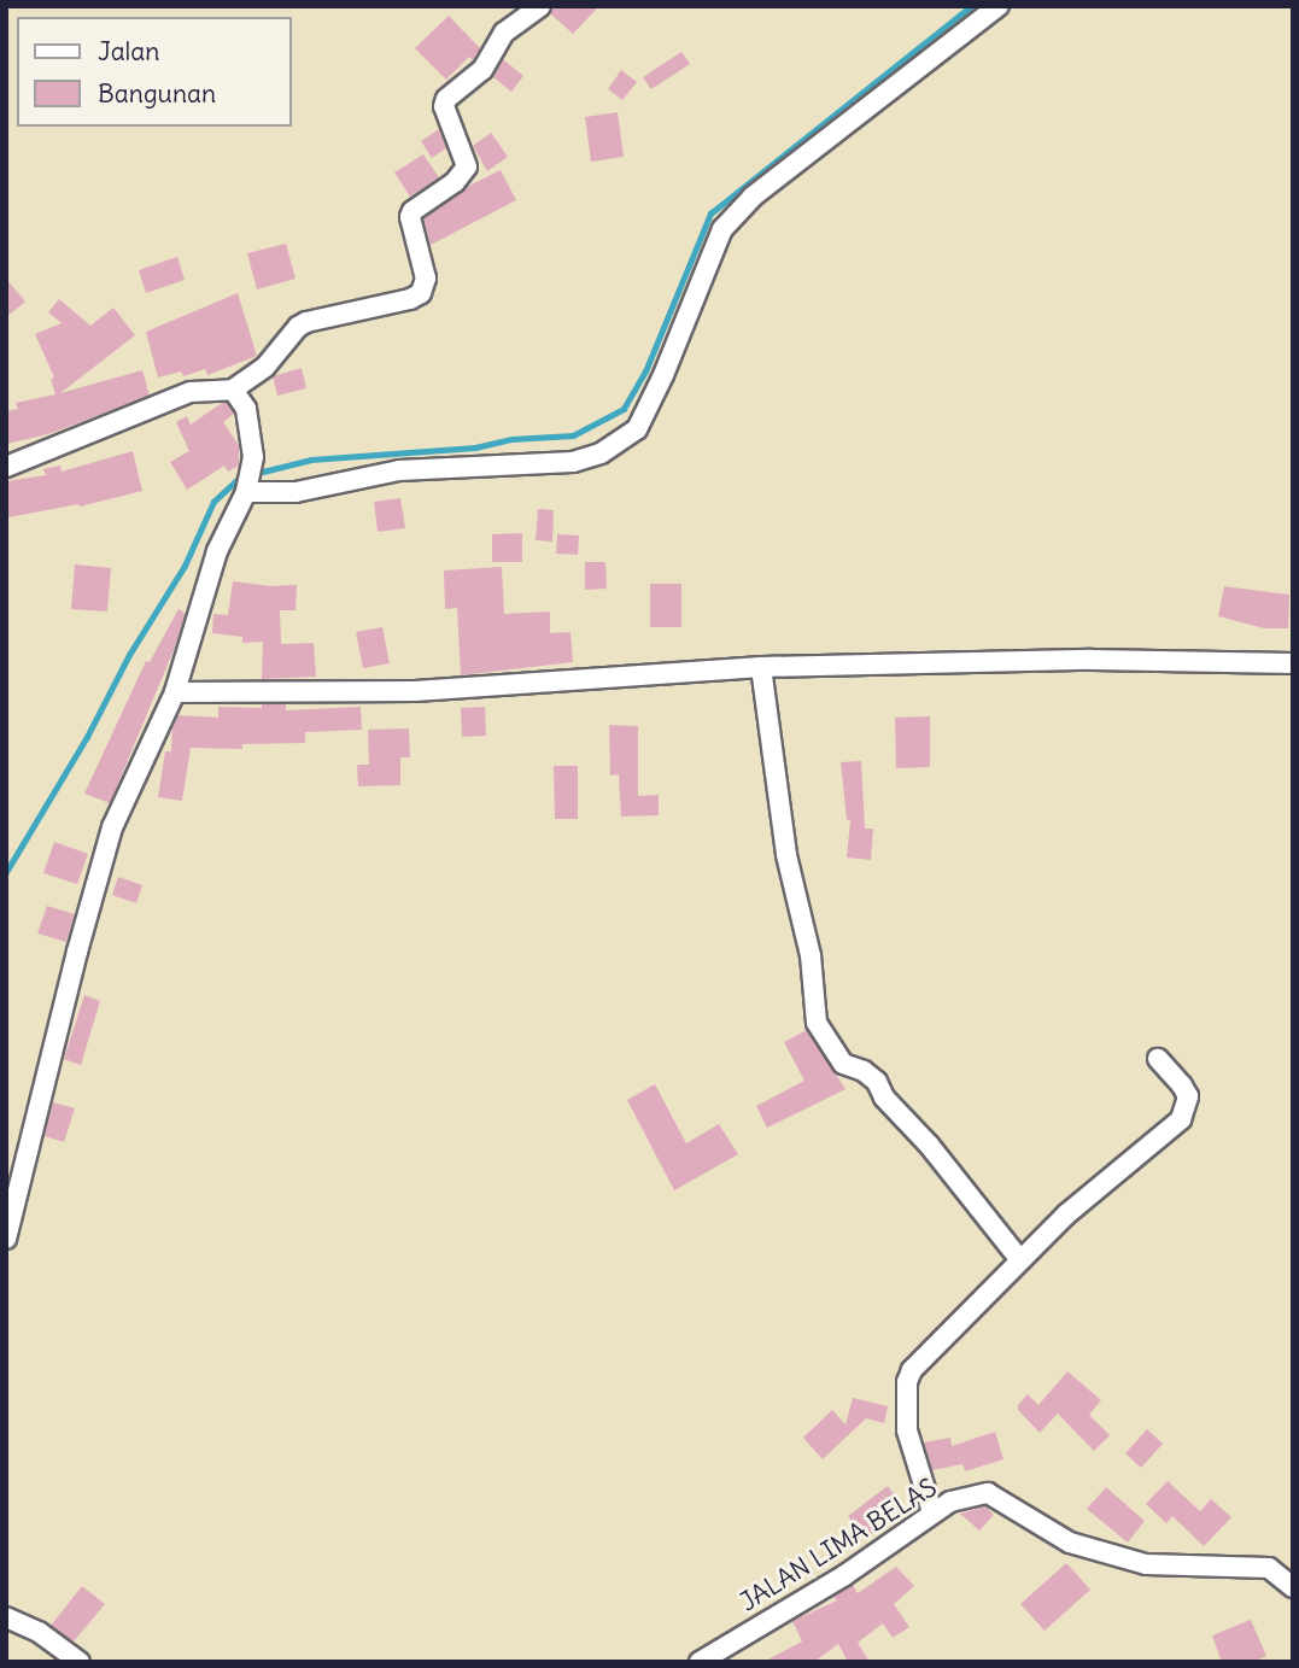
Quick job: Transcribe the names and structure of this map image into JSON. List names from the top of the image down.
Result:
{
  "streets": {
    "street": ["JALAN LIMA BELAS"]
  },
  "legend": ["Jalan", "Bangunan"]
}
